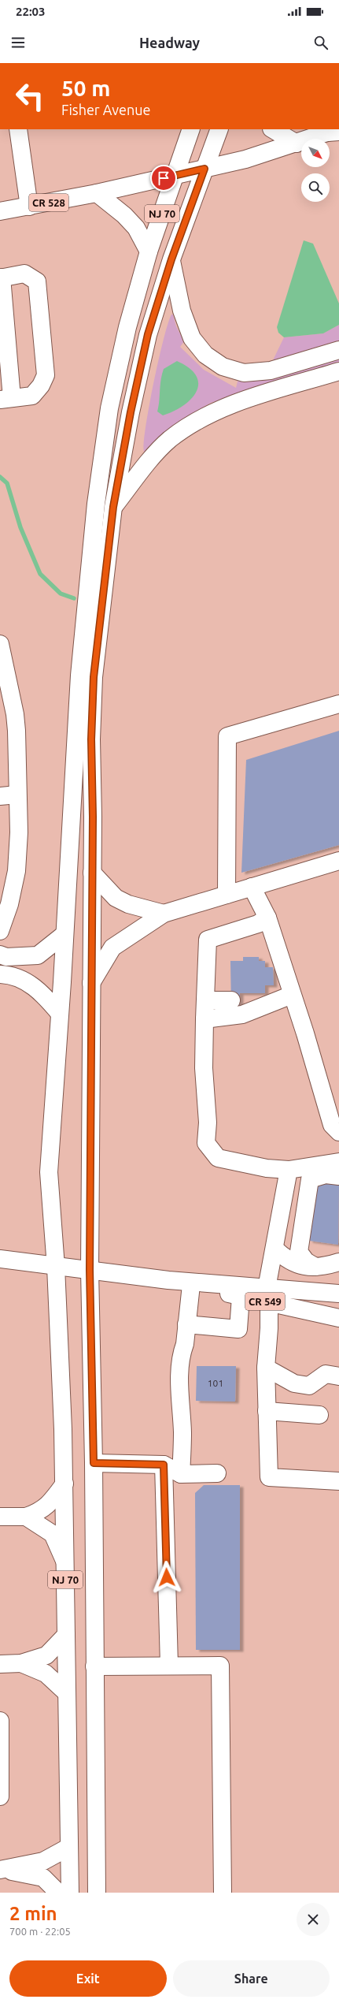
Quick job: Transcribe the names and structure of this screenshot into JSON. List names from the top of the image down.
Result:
{
  "streets": {
    "main road": ["CR 528", "NJ 70", "CR 549"]
  },
  "crossings": [
    ["CR 528", "NJ 70"],
    ["NJ 70", "CR 549"]
  ],
  "house_numbers": ["101"],
  "north": "bottom right",
  "page": {
    "status": "22:03",
    "header": "Headway",
    "turn": ["50 m", "Fisher Avenue"],
    "heading": ["2 min", "700 m · 22:05"],
    "buttons": ["Exit", "Share"]
  }
}
